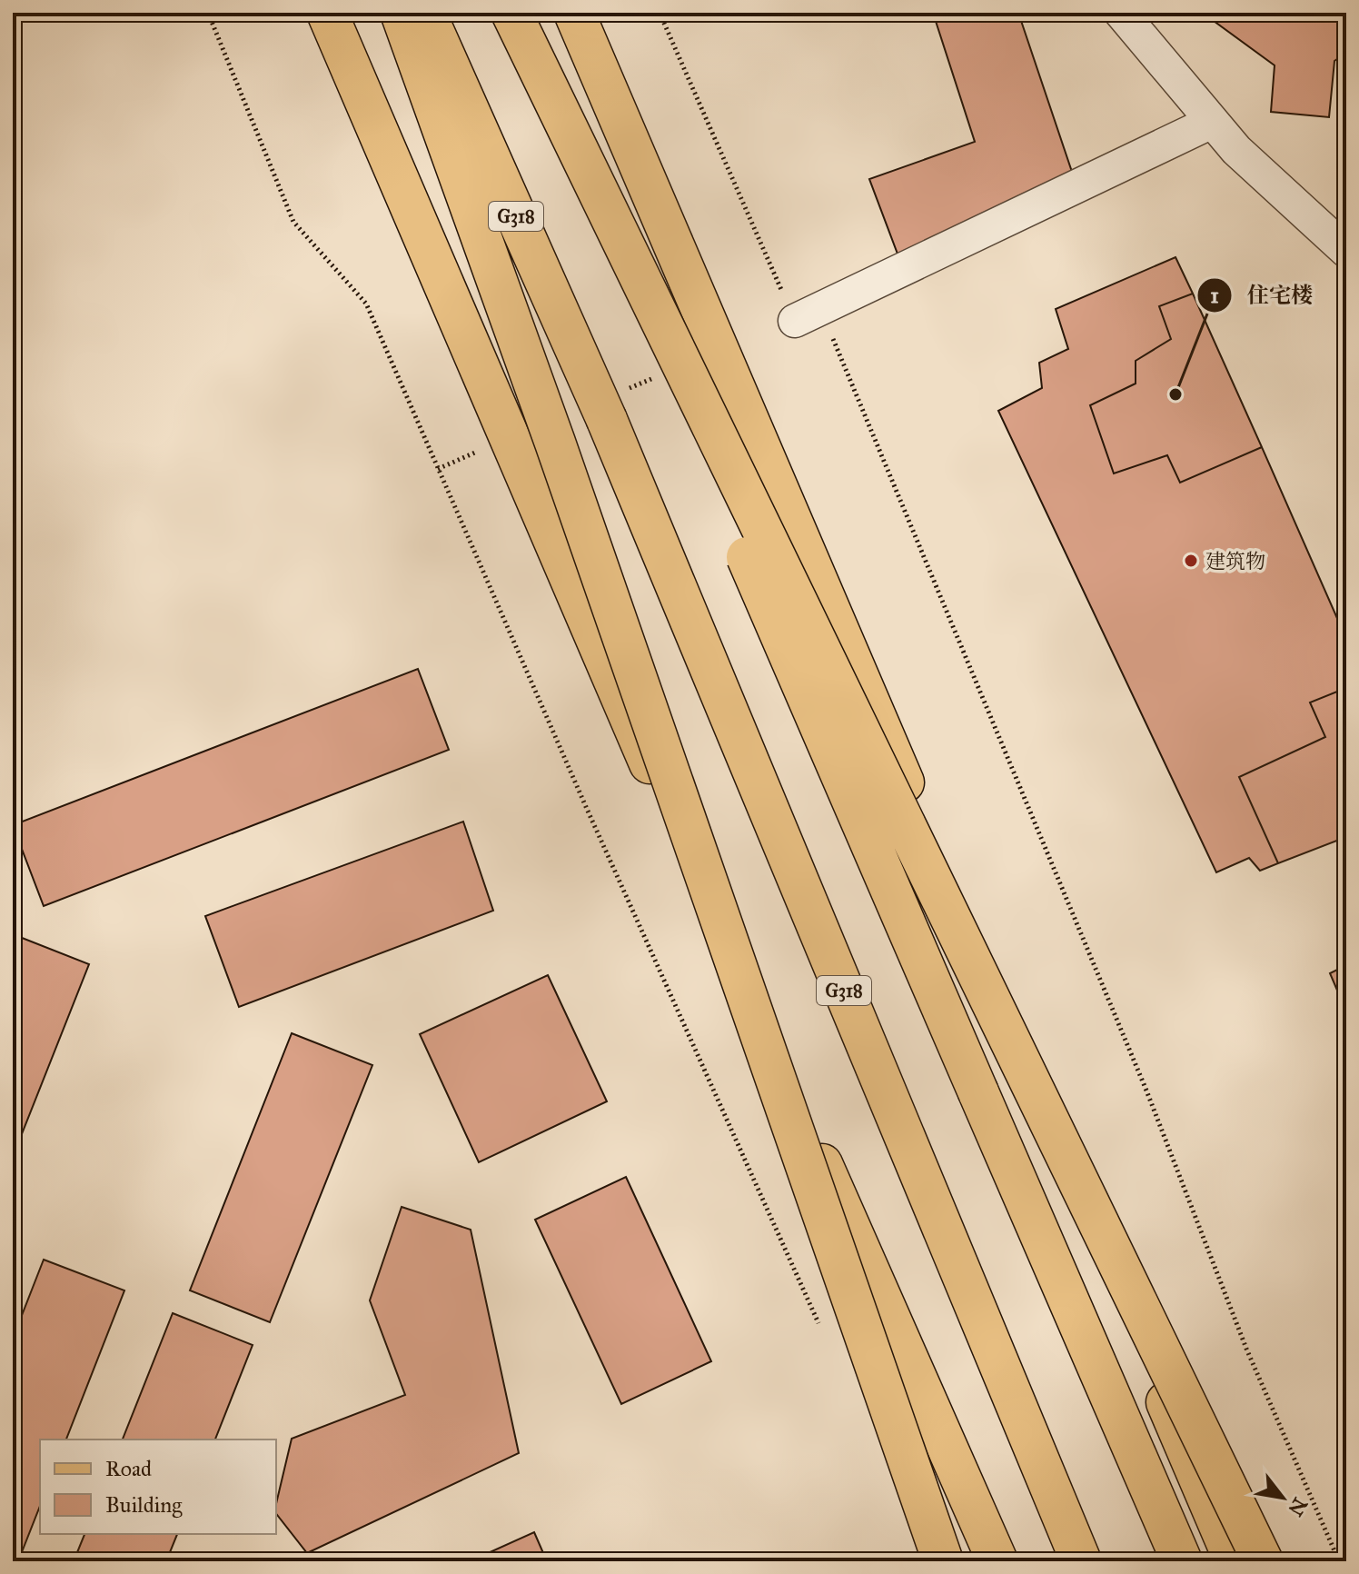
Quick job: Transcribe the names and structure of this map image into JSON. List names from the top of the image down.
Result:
{
  "streets": {
    "main road": ["G318"]
  },
  "places": ["住宅楼", "建筑物"],
  "legend": ["Road", "Building"],
  "north": "bottom right"
}
